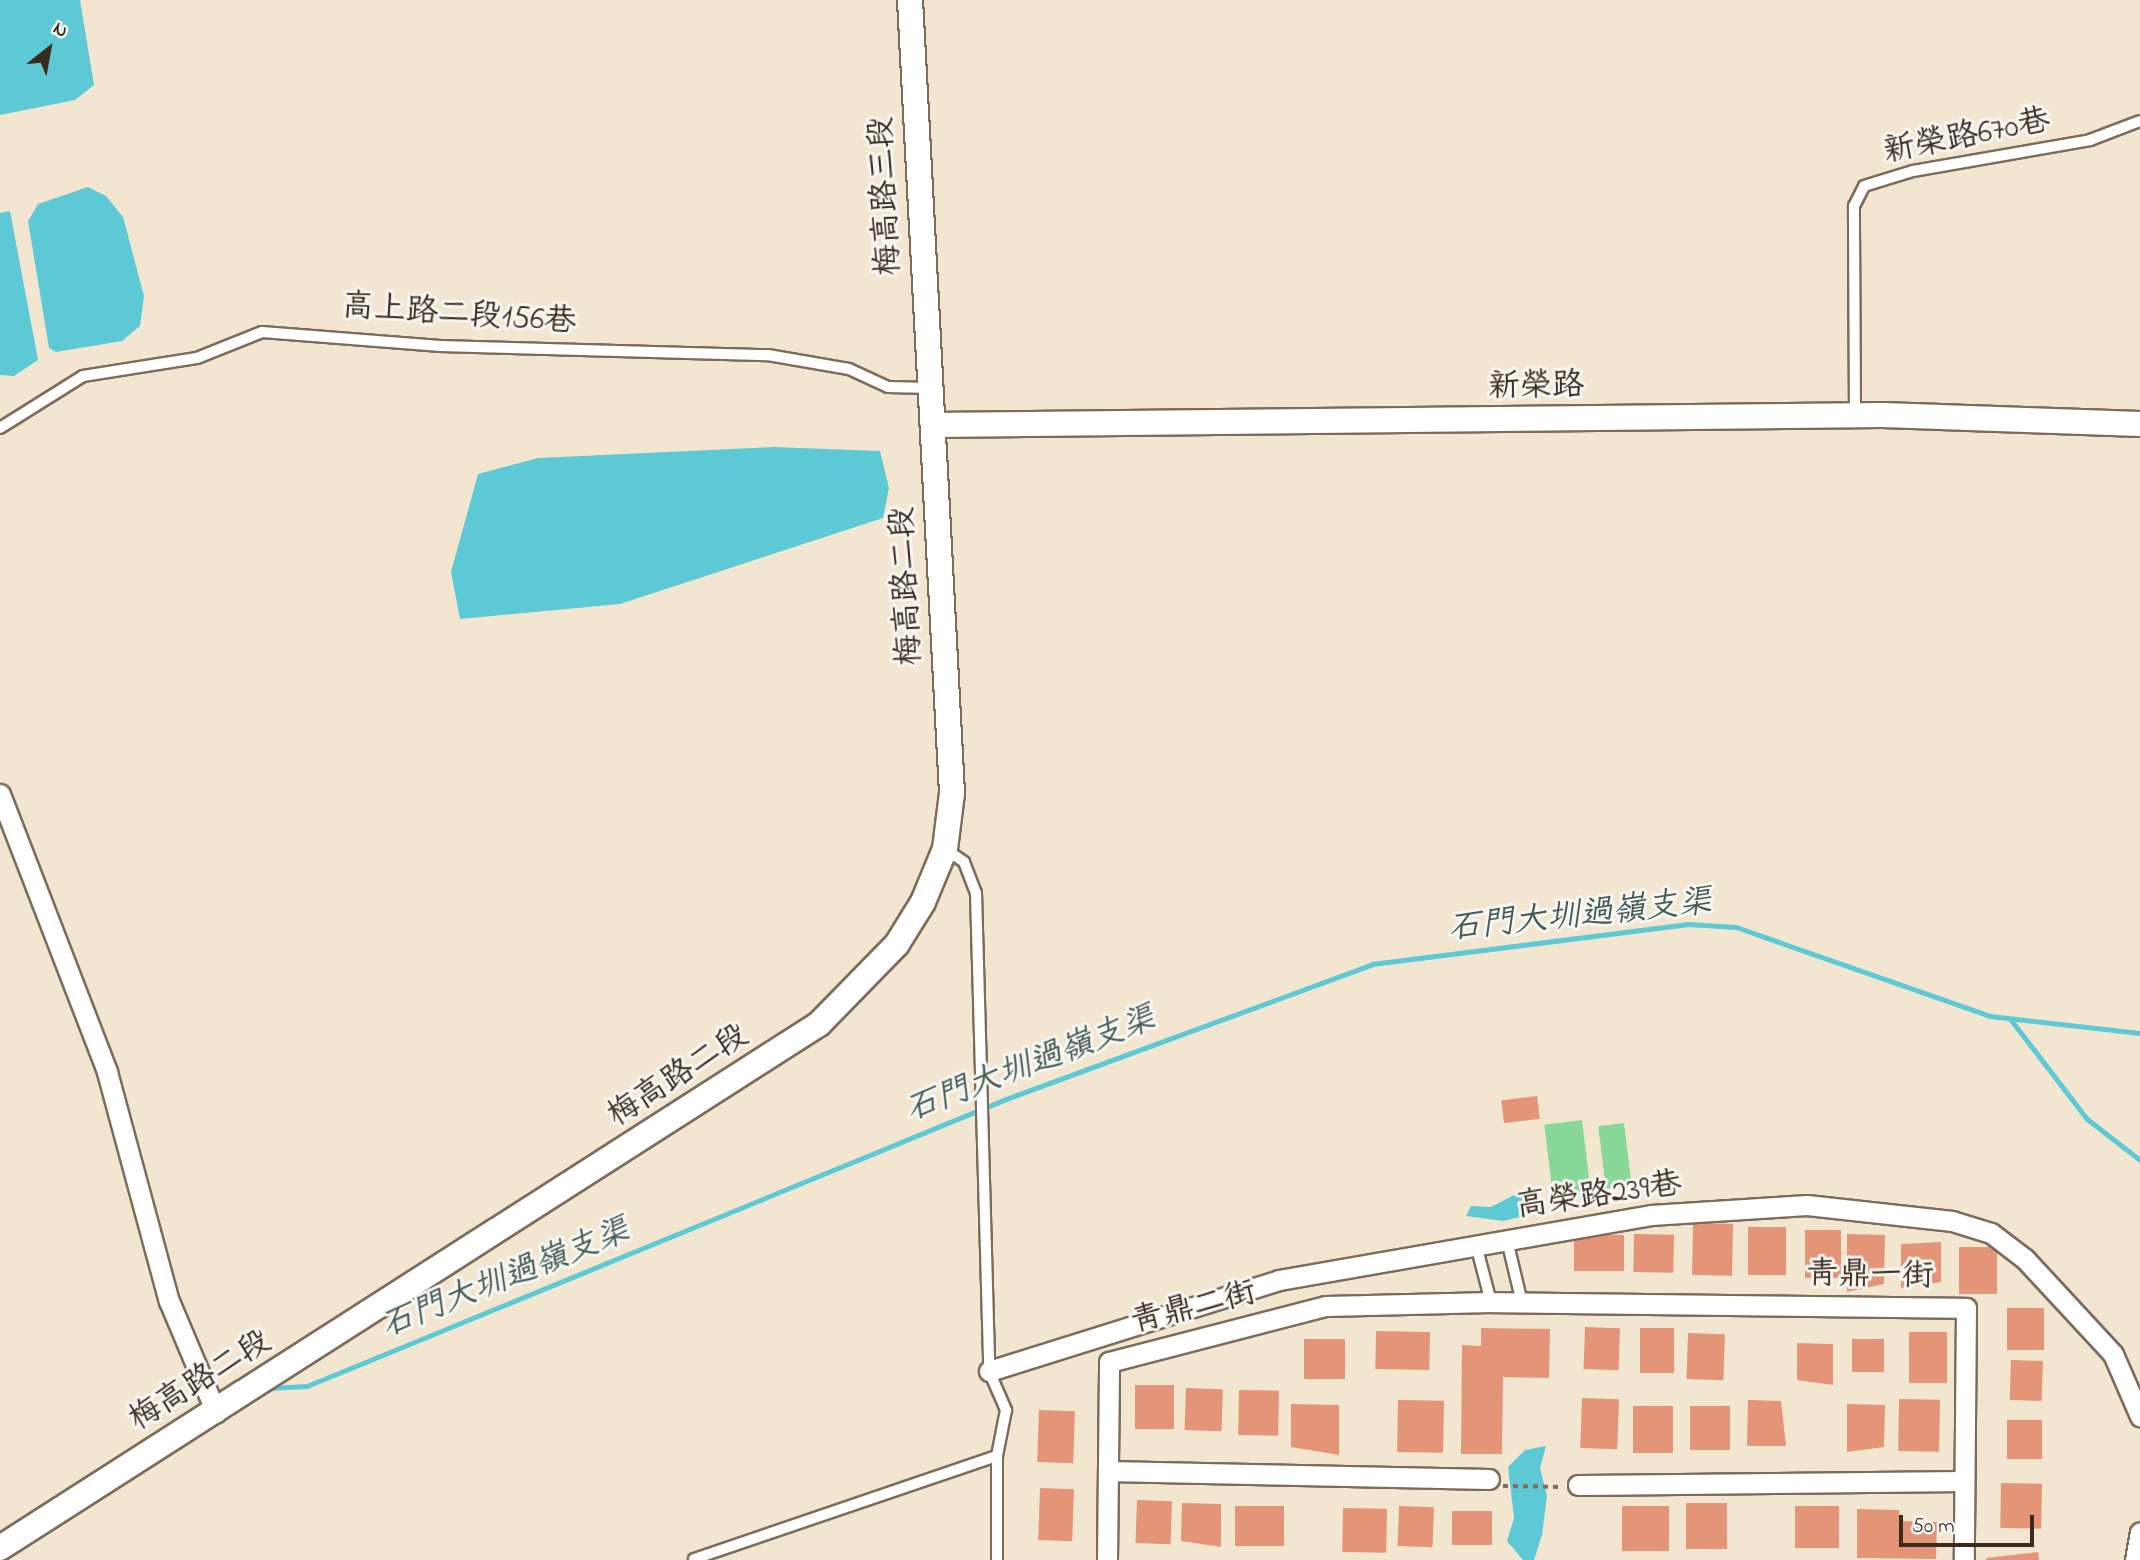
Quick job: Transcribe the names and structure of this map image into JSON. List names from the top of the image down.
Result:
{
  "streets": {
    "street": [
      "梅高路三段",
      "新榮路",
      "梅高路二段",
      "高榮路239巷",
      "青鼎一街",
      "青鼎二街"
    ],
    "lane": ["新榮路670巷", "高上路二段156巷"]
  },
  "crossings": [
    ["新榮路670巷", "新榮路"],
    ["梅高路三段", "高上路二段156巷"],
    ["梅高路三段", "梅高路二段"],
    ["高上路二段156巷", "梅高路二段"],
    ["新榮路", "梅高路二段"]
  ],
  "water": ["石門大圳過嶺支渠"],
  "scale_bar": "50 m",
  "north": "top right"
}
